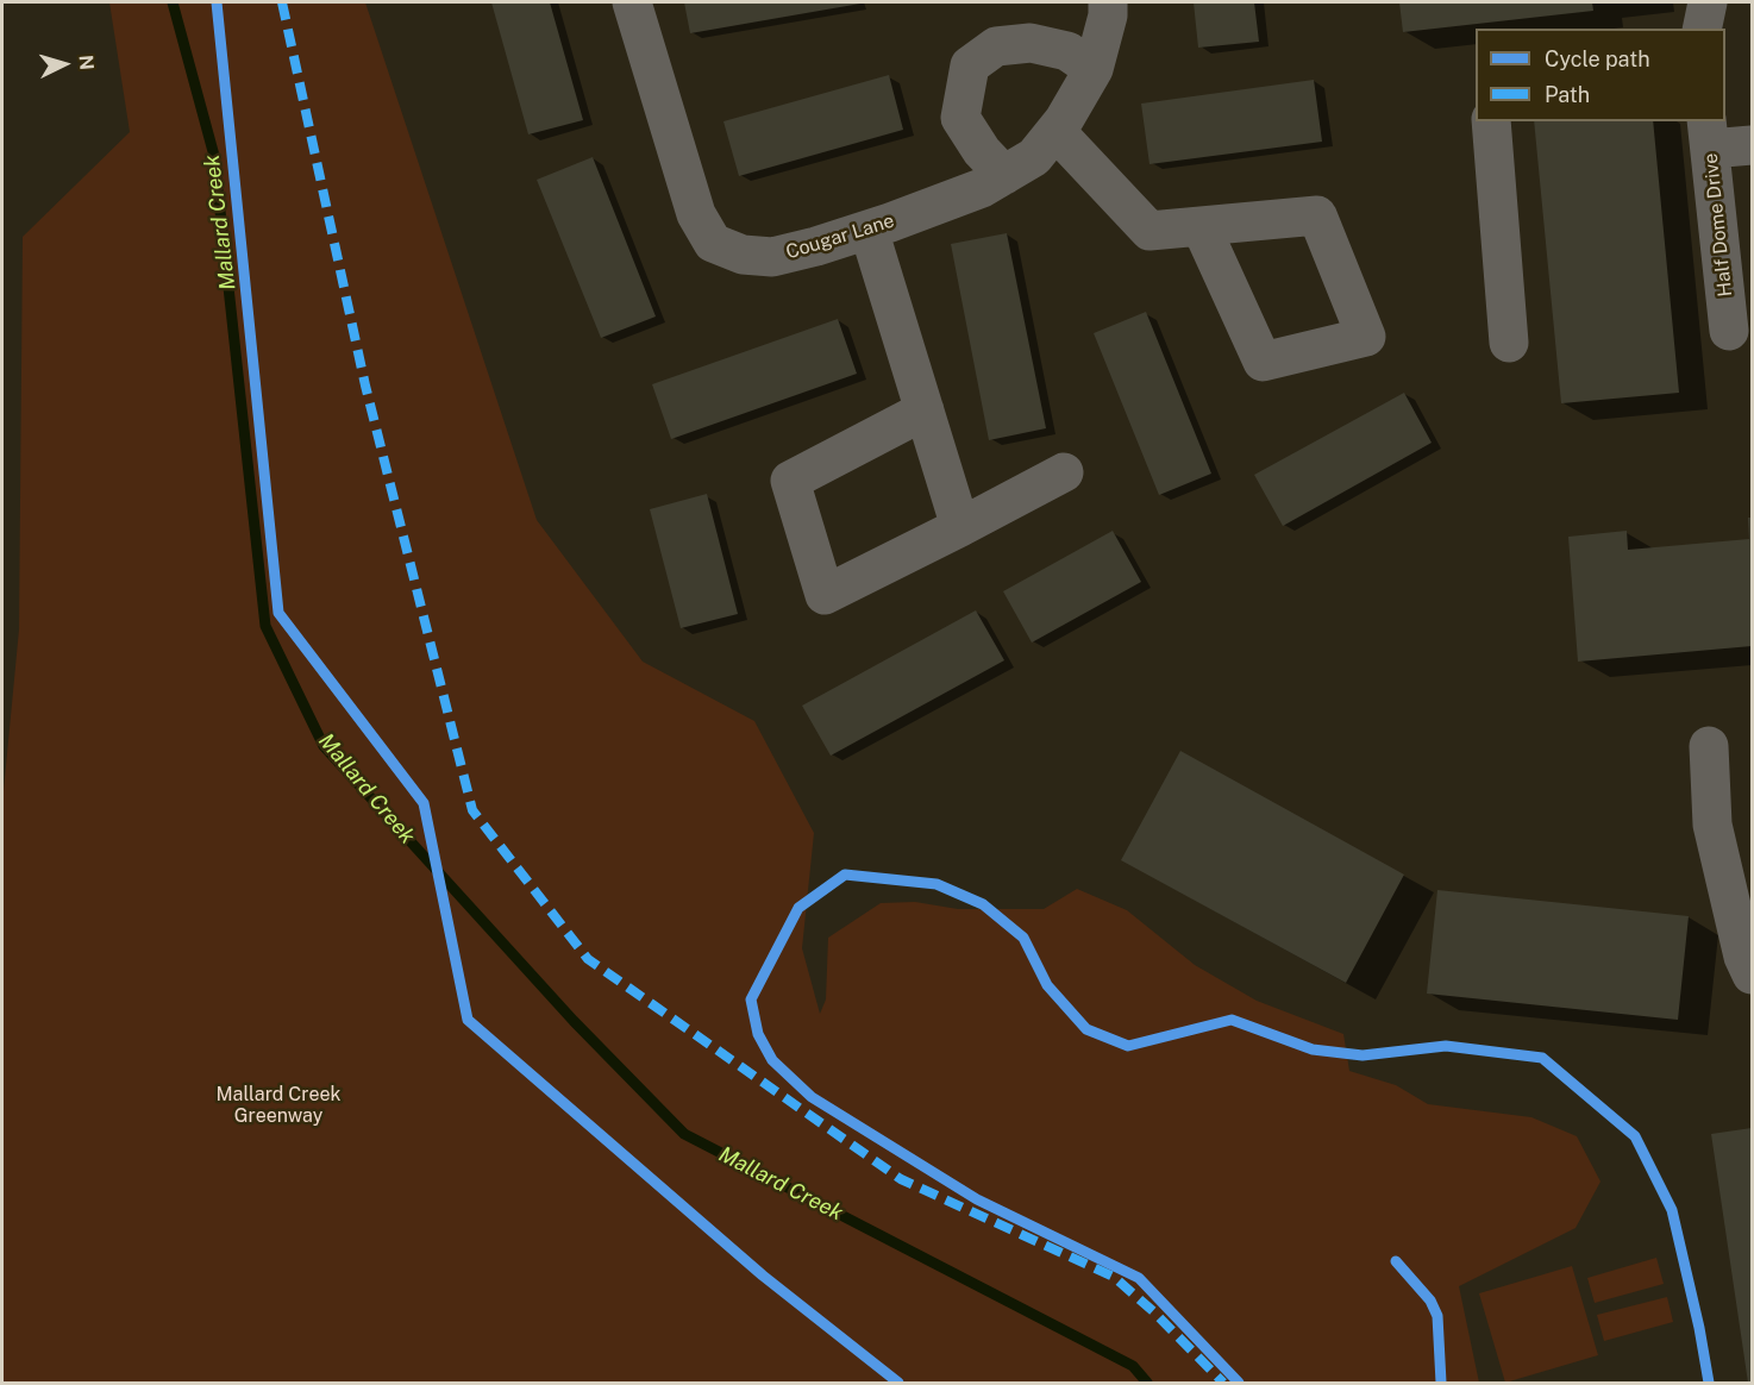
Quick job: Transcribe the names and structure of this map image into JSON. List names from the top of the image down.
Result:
{
  "streets": {
    "street": ["Half Dome Drive", "Cougar Lane"]
  },
  "water": ["Mallard Creek"],
  "parks": ["Mallard Creek Greenway"],
  "legend": ["Cycle path", "Path"],
  "north": "right"
}
